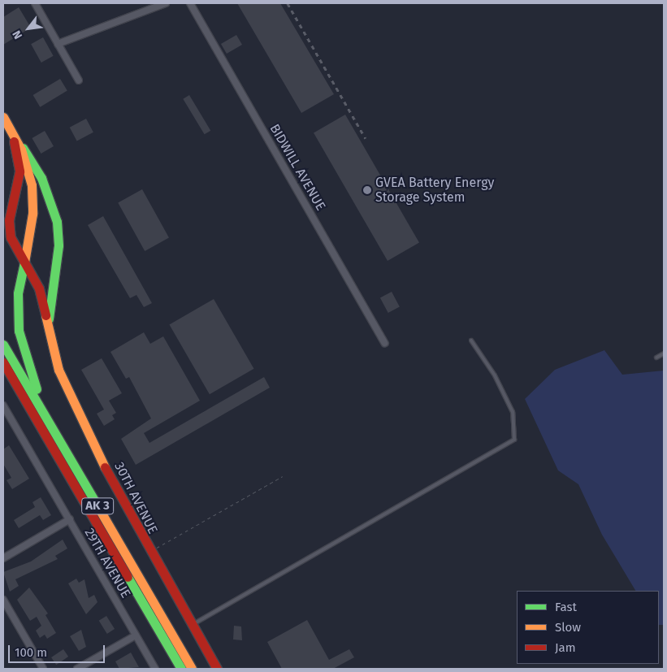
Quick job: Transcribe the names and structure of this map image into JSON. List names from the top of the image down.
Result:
{
  "streets": {
    "main road": ["30TH AVENUE", "AK 3"],
    "street": ["BIDWILL AVENUE", "29TH AVENUE"]
  },
  "places": ["GVEA Battery Energy Storage System"],
  "legend": ["Fast", "Slow", "Jam"],
  "scale_bar": "100 m",
  "north": "bottom left"
}
